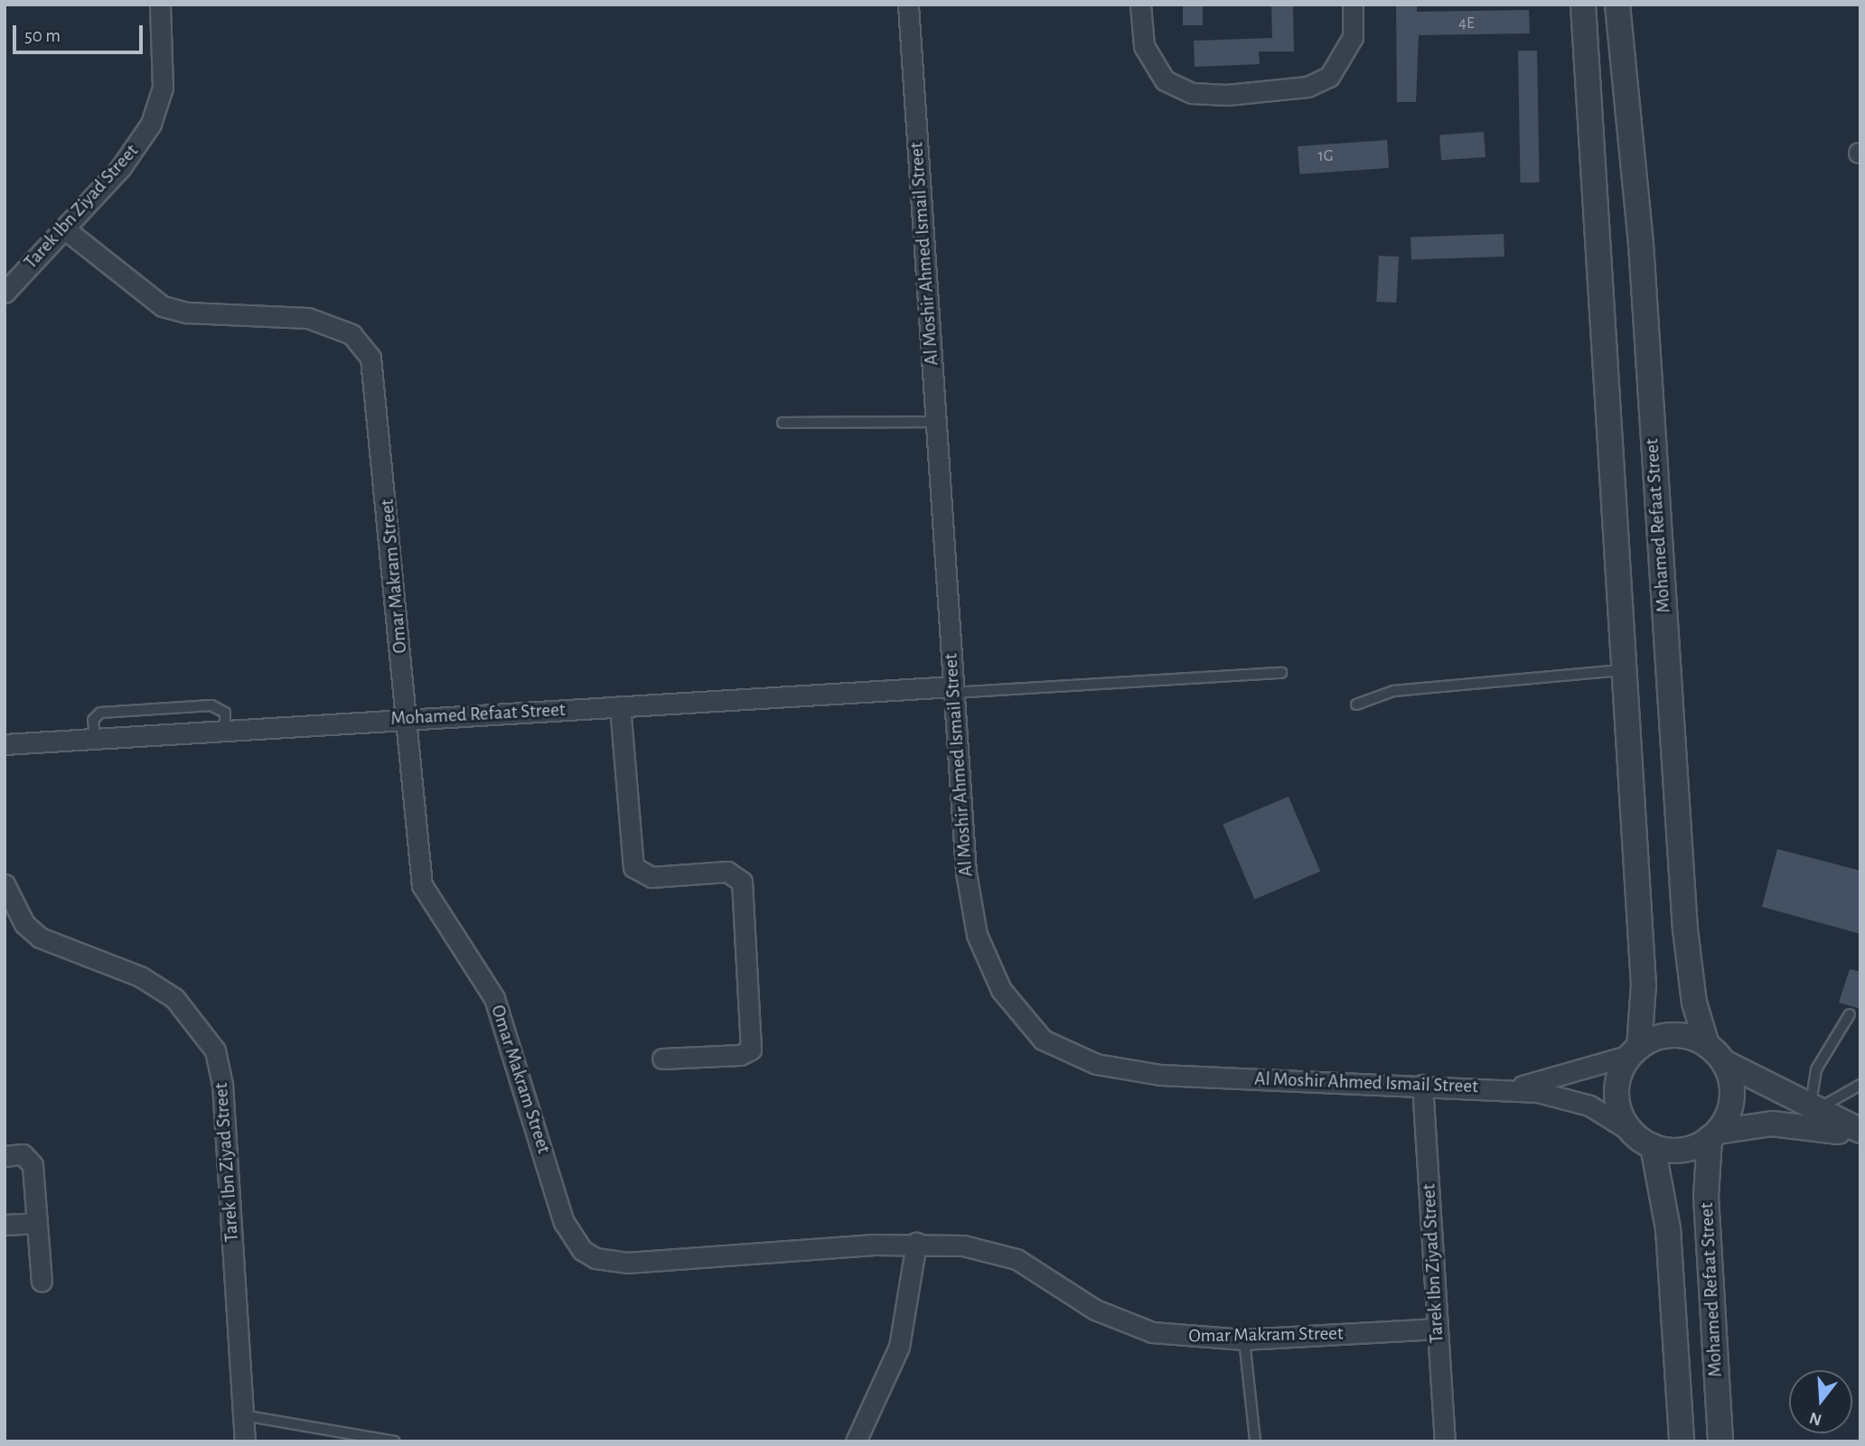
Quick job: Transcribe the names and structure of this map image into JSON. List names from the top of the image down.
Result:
{
  "streets": {
    "street": [
      "Tarek Ibn Ziyad Street",
      "Al Moshir Ahmed Ismail Street",
      "Mohamed Refaat Street",
      "Omar Makram Street"
    ]
  },
  "crossings": [
    ["Tarek Ibn Ziyad Street", "Al Moshir Ahmed Ismail Street"],
    ["Tarek Ibn Ziyad Street", "Omar Makram Street"],
    ["Al Moshir Ahmed Ismail Street", "Mohamed Refaat Street"],
    ["Mohamed Refaat Street", "Omar Makram Street"]
  ],
  "house_numbers": ["4E", "1G"],
  "scale_bar": "50 m",
  "north": "bottom"
}
